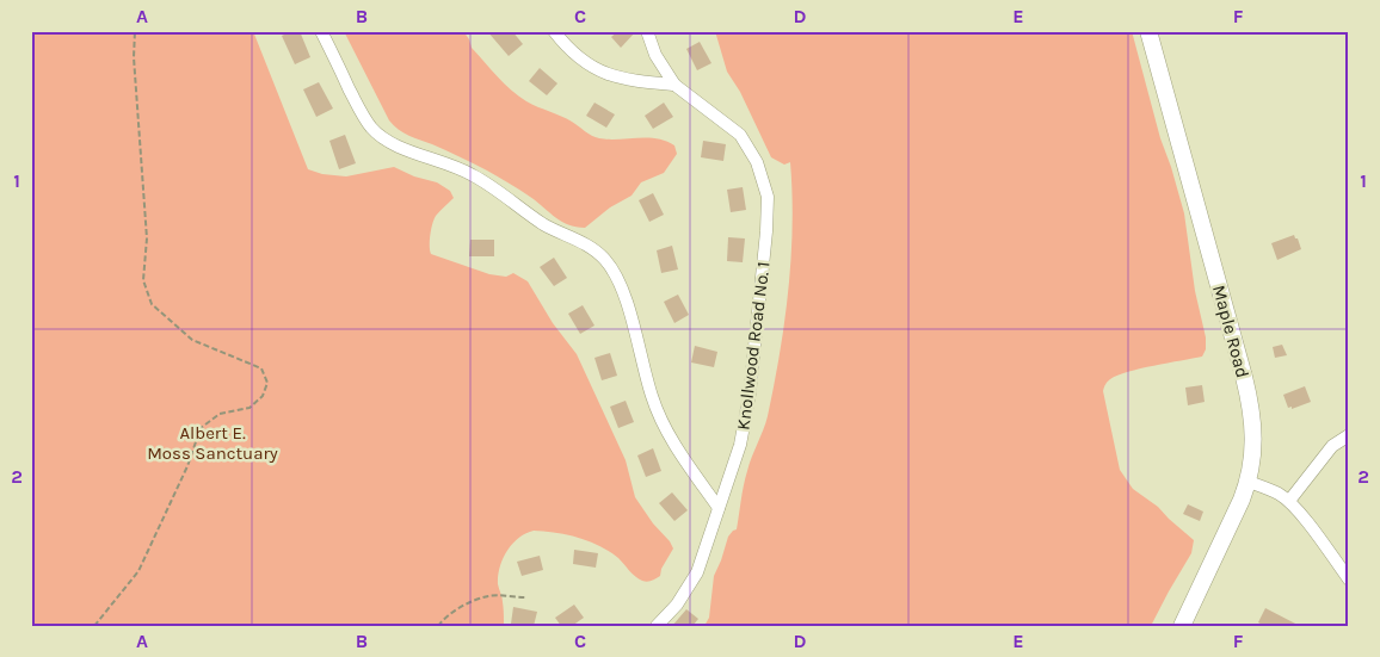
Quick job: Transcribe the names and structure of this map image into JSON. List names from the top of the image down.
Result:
{
  "streets": {
    "street": ["Maple Road", "Knollwood Road No. 1"]
  },
  "parks": ["Albert E. Moss Sanctuary"],
  "grid": {
    "columns": [
      "A",
      "B",
      "C",
      "D",
      "E",
      "F"
    ],
    "rows": ["1", "2"]
  }
}
